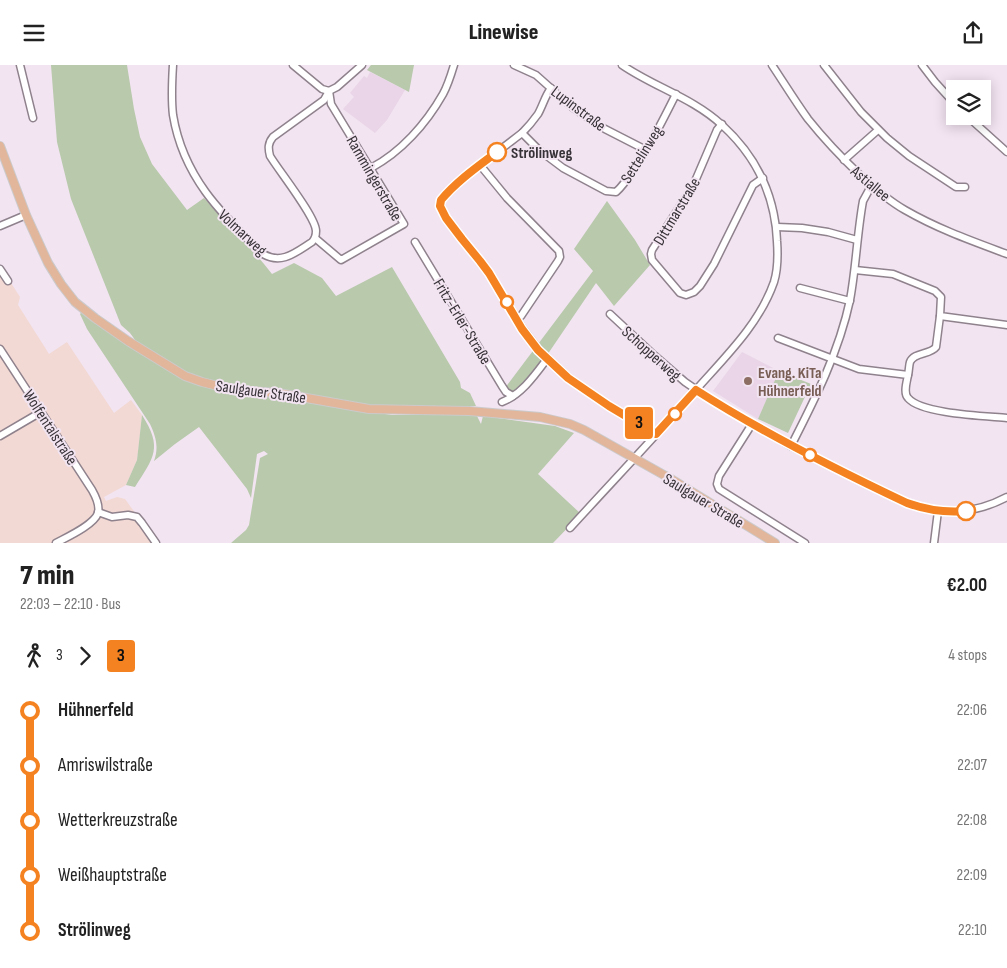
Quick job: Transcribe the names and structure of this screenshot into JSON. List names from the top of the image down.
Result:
{
  "streets": {
    "main road": ["Saulgauer Straße"],
    "street": [
      "Lupinstraße",
      "Settelinweg",
      "Rammingerstraße",
      "Astiallee",
      "Dittmarstraße",
      "Volmarweg",
      "Fritz-Erler-Straße",
      "Schopperweg",
      "Wolfentalstraße"
    ]
  },
  "crossings": [
    ["Lupinstraße", "Settelinweg"],
    ["Rammingerstraße", "Volmarweg"]
  ],
  "places": ["Strölinweg", "Evang. KiTa Hühnerfeld"],
  "lines": ["bus line 3"],
  "page": {
    "header": "Linewise",
    "on_map": "3",
    "heading": ["7 min", "22:03 – 22:10 · Bus", "€2.00"],
    "legs": ["3", "3", "4 stops"],
    "list": [
      {
        "name": "Hühnerfeld",
        "value": "22:06"
      },
      {
        "name": "Amriswilstraße",
        "value": "22:07"
      },
      {
        "name": "Wetterkreuzstraße",
        "value": "22:08"
      },
      {
        "name": "Weißhauptstraße",
        "value": "22:09"
      },
      {
        "name": "Strölinweg",
        "value": "22:10"
      }
    ]
  }
}
